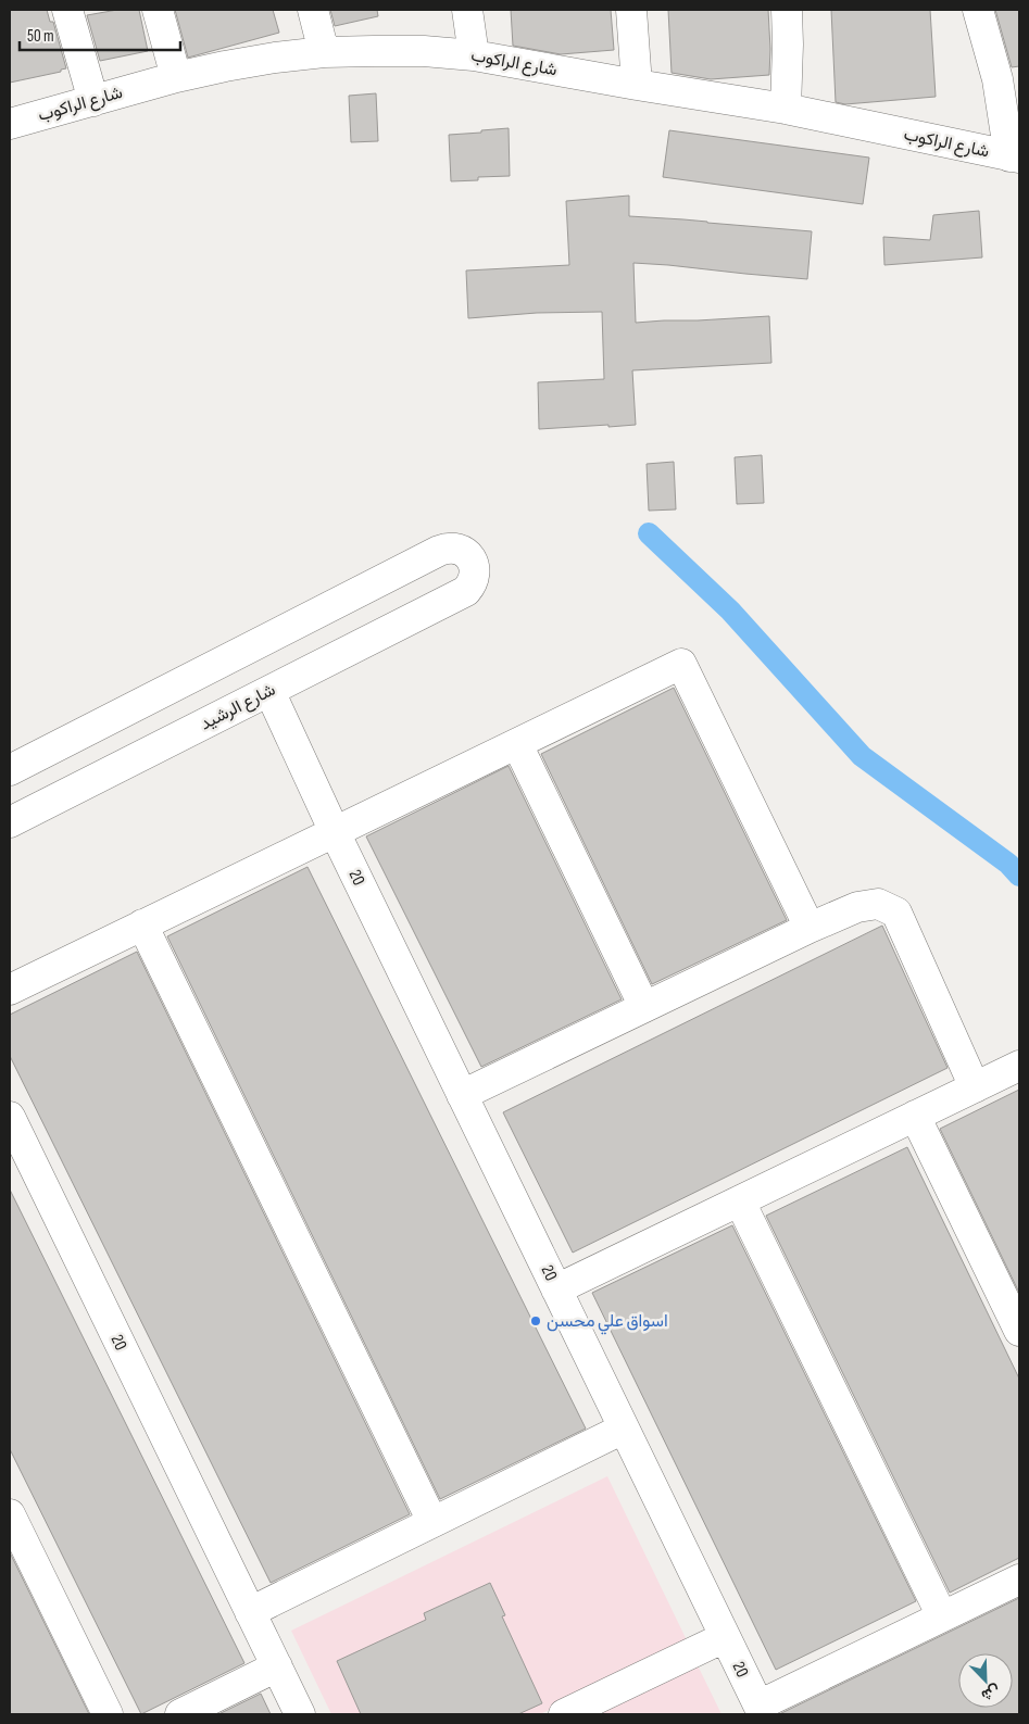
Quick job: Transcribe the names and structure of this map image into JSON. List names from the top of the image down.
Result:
{
  "streets": {
    "street": ["شارع الراكوب", "شارع الرشيد", "20"]
  },
  "crossings": [
    ["شارع الرشيد", "20"]
  ],
  "places": ["اسواق علي محسن"],
  "scale_bar": "50 m",
  "north": "bottom right"
}
